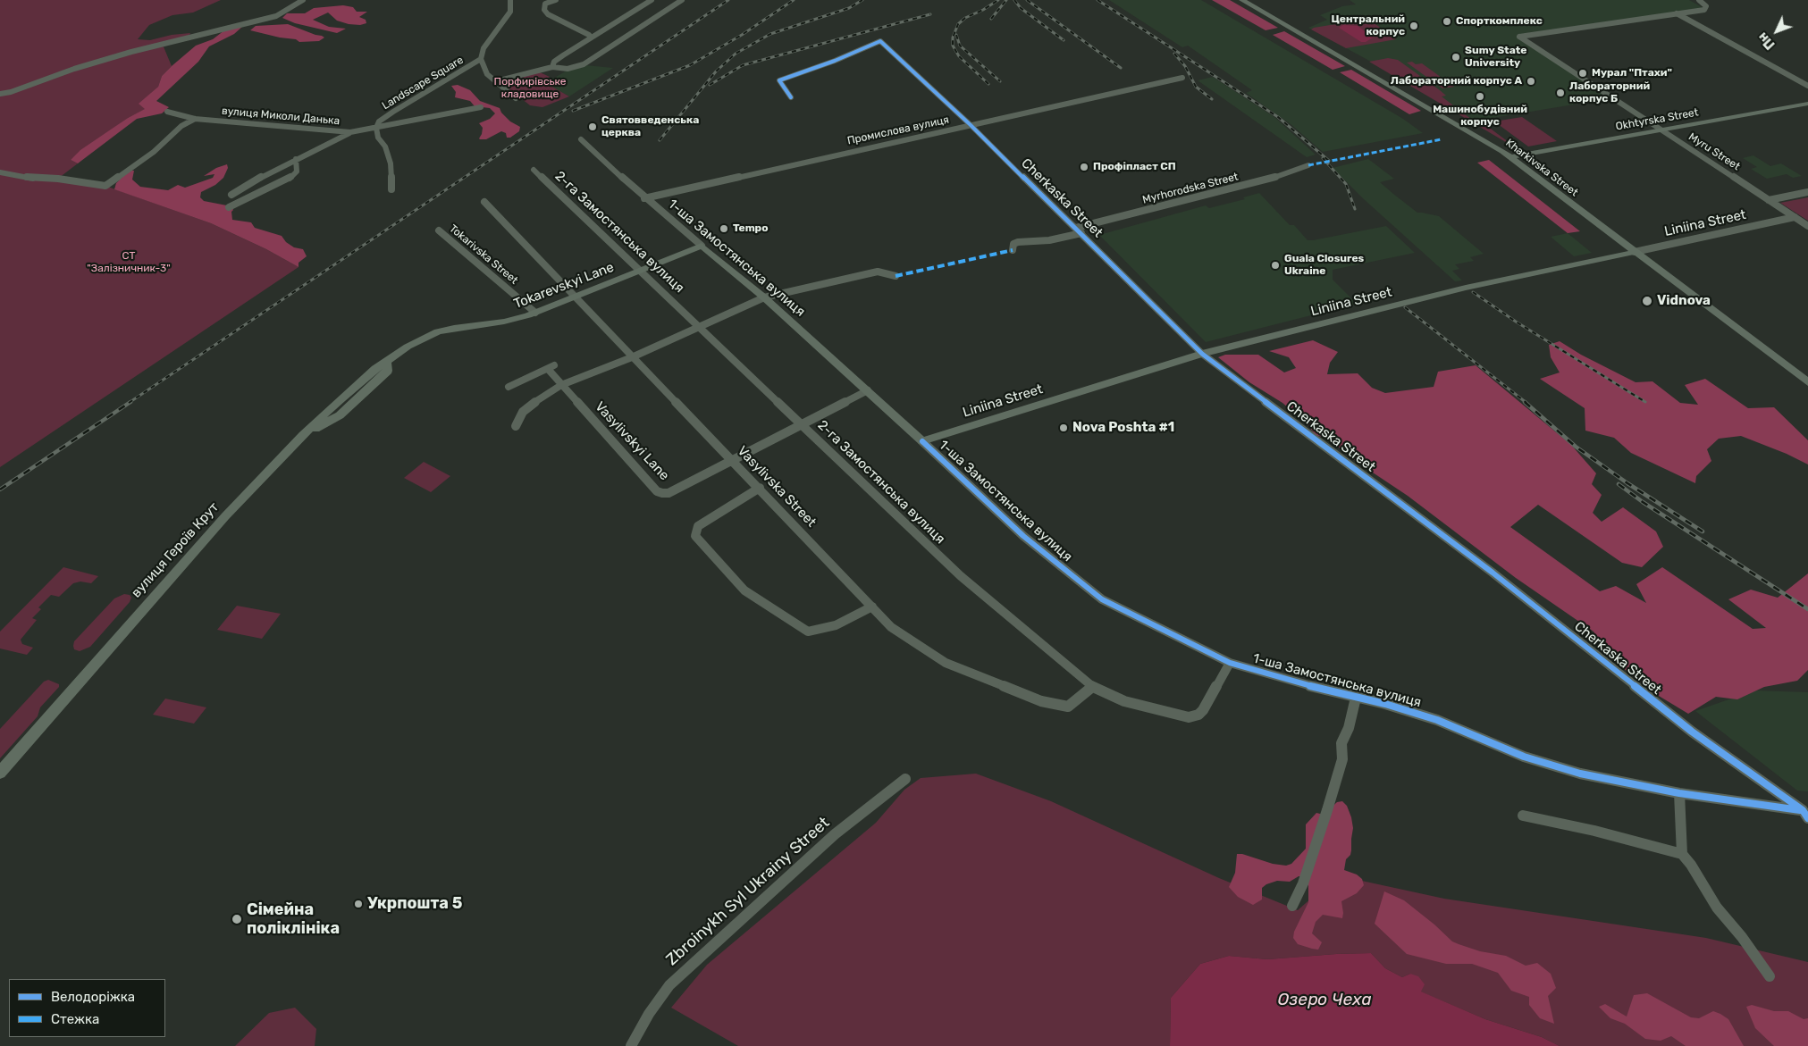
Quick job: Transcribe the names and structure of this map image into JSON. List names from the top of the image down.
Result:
{
  "streets": {
    "main road": [
      "Okhtyrska Street",
      "Kharkivska Street",
      "Liniina Street",
      "1-ша Замостянська вулиця",
      "Tokarevskyi Lane",
      "вулиця Героїв Крут"
    ],
    "street": [
      "Landscape Square",
      "вулиця Миколи Данька",
      "Промислова вулиця",
      "Myru Street",
      "Myrhorodska Street",
      "Cherkaska Street",
      "2-га Замостянська вулиця",
      "Tokarivska Street",
      "Vasylivskyi Lane",
      "Vasylivska Street",
      "Zbroinykh Syl Ukrainy Street"
    ]
  },
  "crossings": [
    ["Landscape Square", "вулиця Миколи Данька"],
    ["Okhtyrska Street", "Myru Street"],
    ["Okhtyrska Street", "Kharkivska Street"],
    ["Промислова вулиця", "Cherkaska Street"],
    ["Промислова вулиця", "1-ша Замостянська вулиця"],
    ["Myru Street", "Liniina Street"],
    ["Kharkivska Street", "Liniina Street"],
    ["Myrhorodska Street", "Cherkaska Street"],
    ["Cherkaska Street", "Liniina Street"],
    ["Cherkaska Street", "1-ша Замостянська вулиця"],
    ["Liniina Street", "1-ша Замостянська вулиця"],
    ["2-га Замостянська вулиця", "1-ша Замостянська вулиця"],
    ["2-га Замостянська вулиця", "Tokarevskyi Lane"],
    ["2-га Замостянська вулиця", "Vasylivskyi Lane"],
    ["2-га Замостянська вулиця", "Vasylivska Street"],
    ["Tokarivska Street", "Tokarevskyi Lane"],
    ["1-ша Замостянська вулиця", "Tokarevskyi Lane"],
    ["1-ша Замостянська вулиця", "Vasylivskyi Lane"],
    ["Tokarevskyi Lane", "Vasylivska Street"],
    ["Tokarevskyi Lane", "вулиця Героїв Крут"],
    ["Vasylivskyi Lane", "Vasylivska Street"]
  ],
  "water": ["Озеро Чеха"],
  "parks": ["Порфирівське кладовище", "СТ \"Залізничник-3\""],
  "places": [
    "Спорткомплекс",
    "Центральний корпус",
    "Sumy State University",
    "Мурал \"Птахи\"",
    "Лабораторний корпус А",
    "Лабораторний корпус Б",
    "Машинобудівний корпус",
    "Святовведенська церква",
    "Профіпласт СП",
    "Tempo",
    "Guala Closures Ukraine",
    "Vidnova",
    "Nova Poshta #1",
    "Укрпошта 5",
    "Сімейна поліклініка"
  ],
  "legend": ["Велодоріжка", "Стежка"],
  "north": "bottom left"
}
